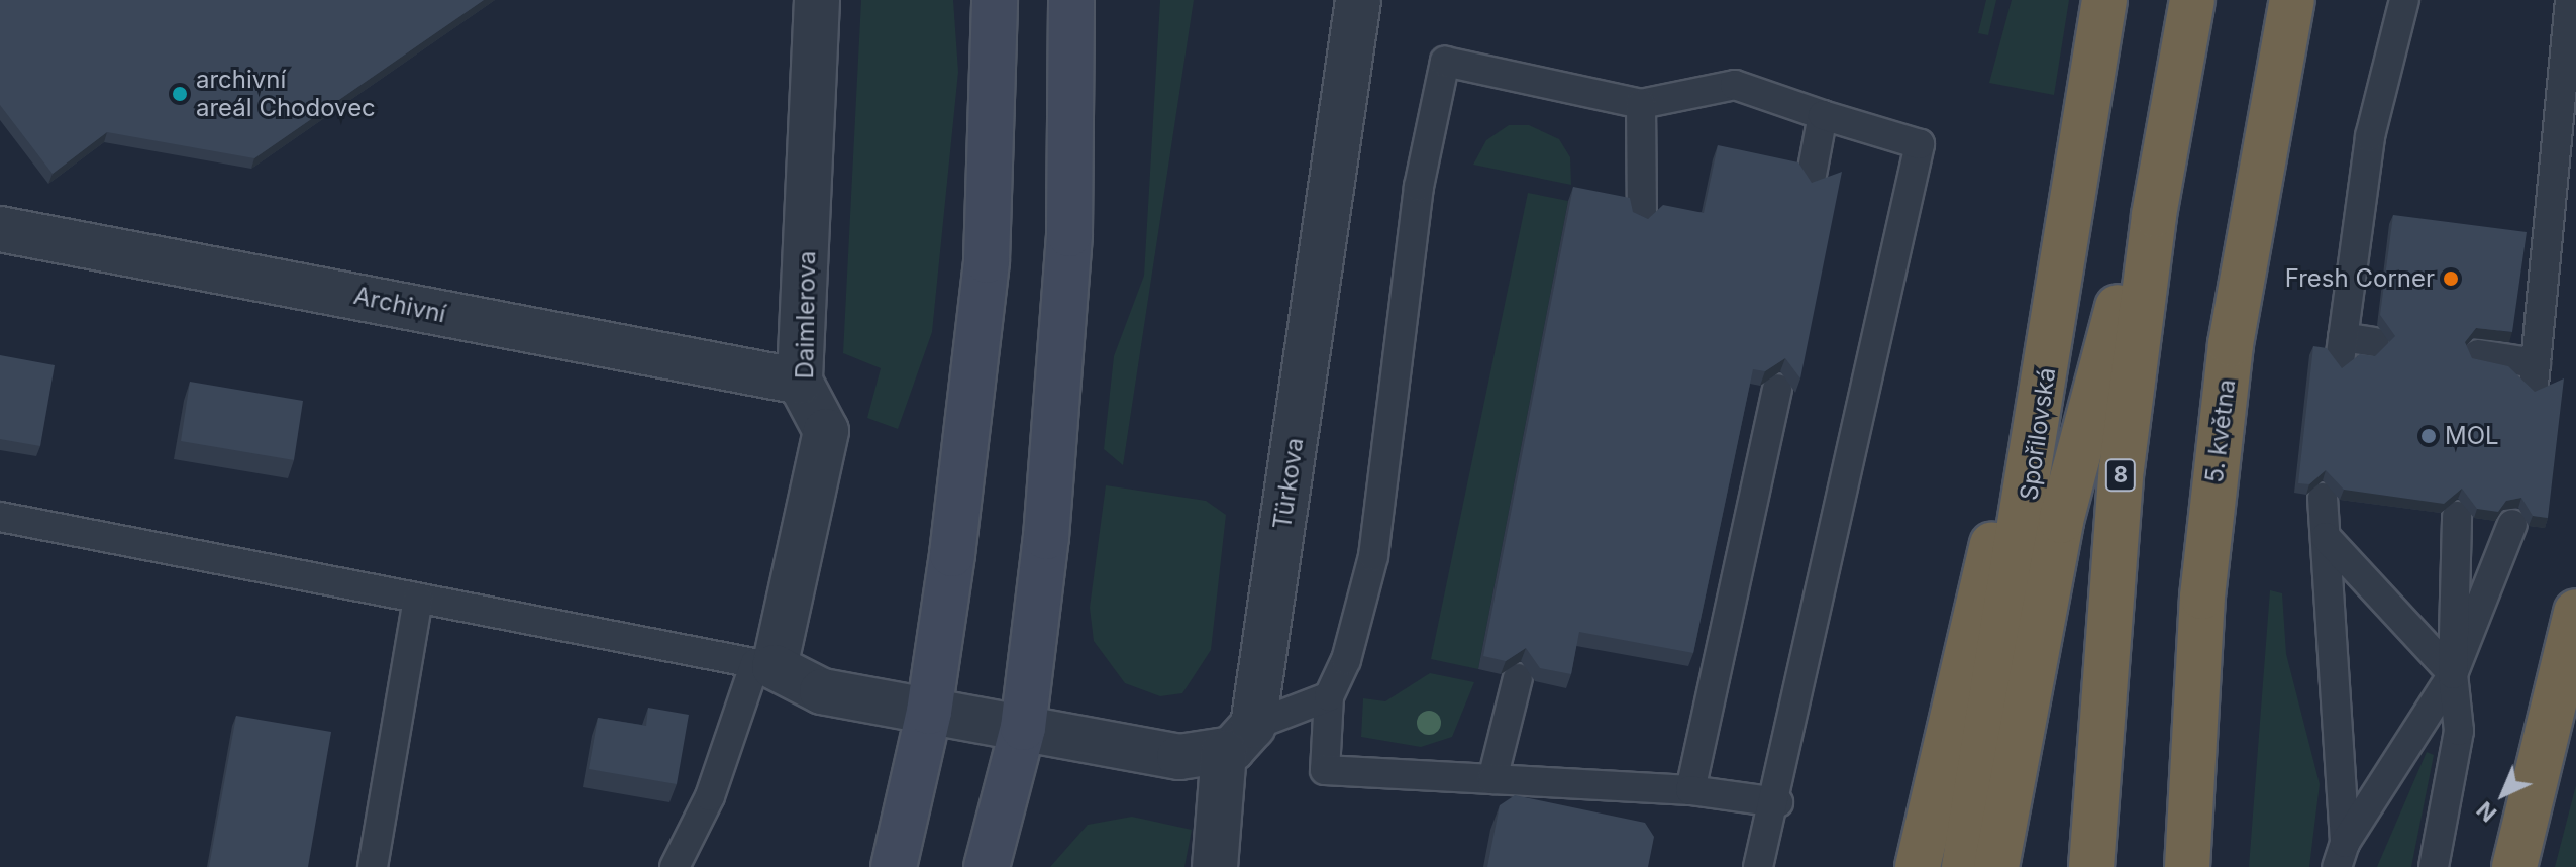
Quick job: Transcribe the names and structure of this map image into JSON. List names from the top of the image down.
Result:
{
  "streets": {
    "highway": ["5. května", "Spořilovská", "8"],
    "street": ["Archivní", "Daimlerova", "Türkova"]
  },
  "crossings": [
    ["Archivní", "Daimlerova"]
  ],
  "places": ["archivní areál Chodovec", "Fresh Corner", "MOL"],
  "north": "bottom left"
}
